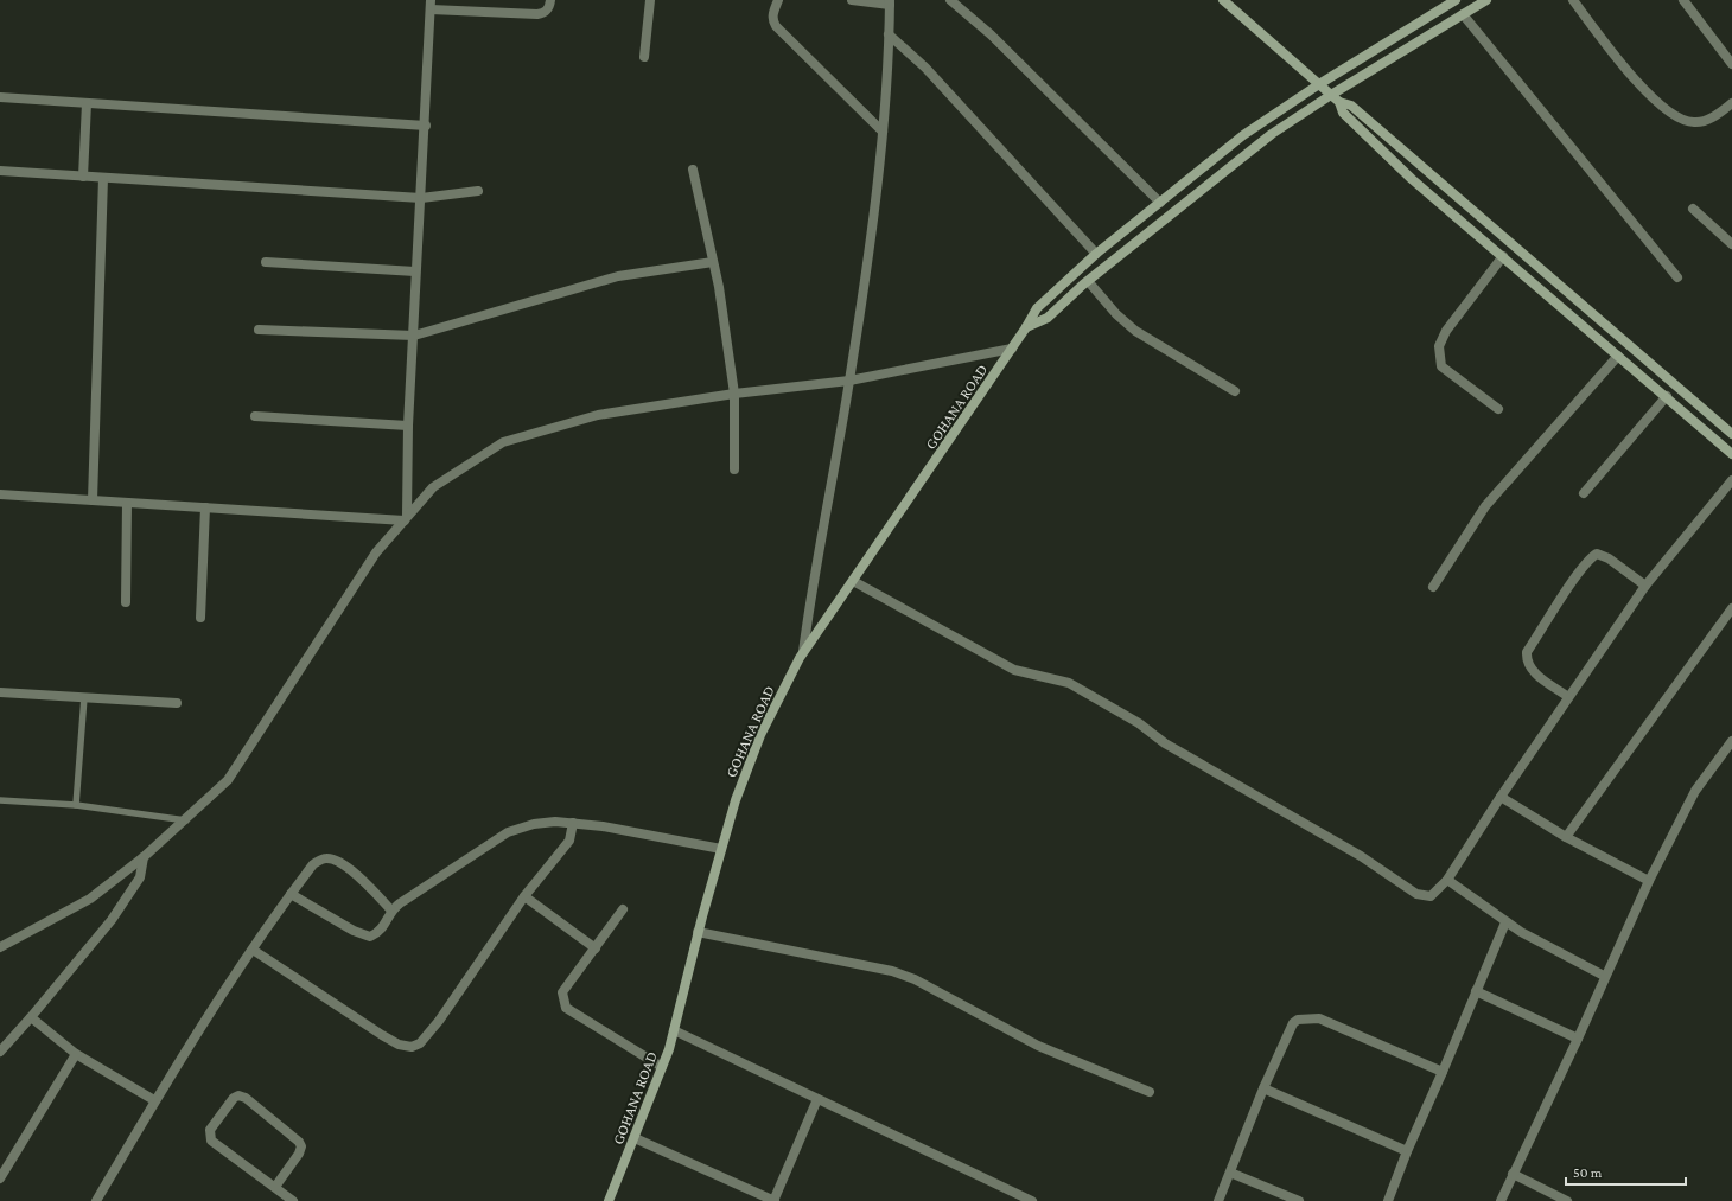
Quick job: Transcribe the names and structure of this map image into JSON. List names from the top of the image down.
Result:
{
  "streets": {
    "main road": ["GOHANA ROAD"]
  },
  "scale_bar": "50 m"
}
